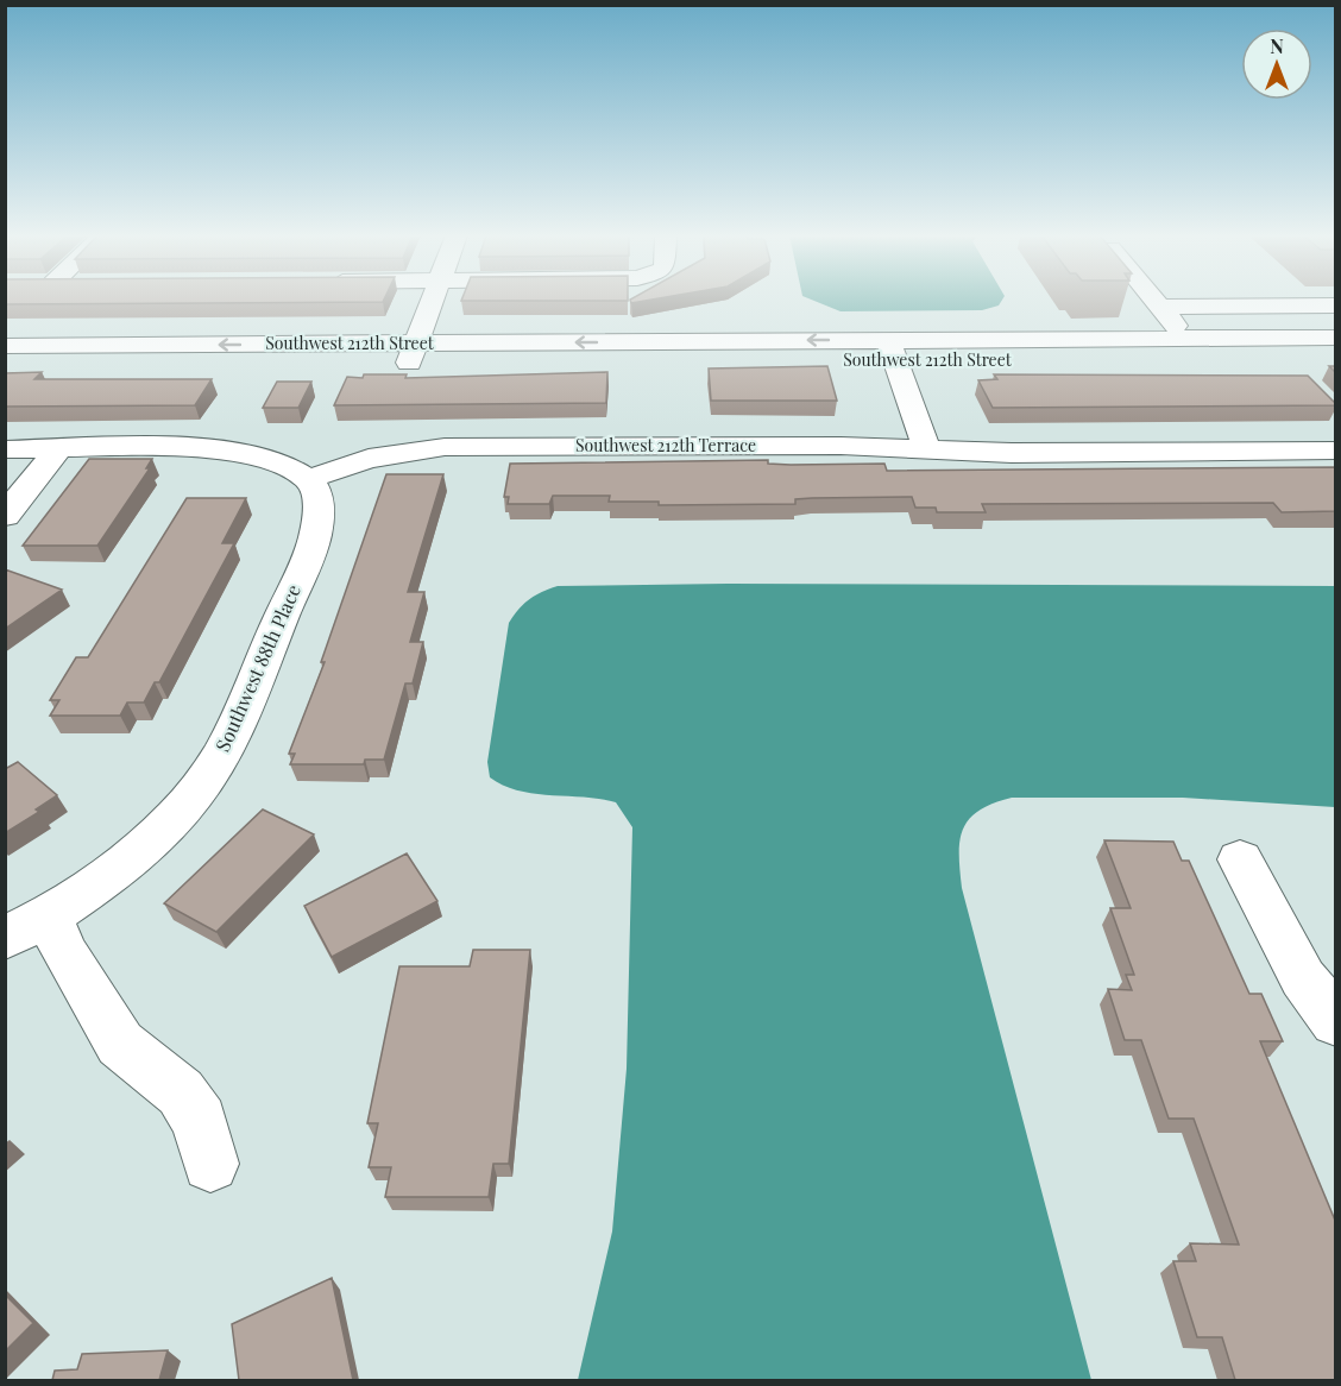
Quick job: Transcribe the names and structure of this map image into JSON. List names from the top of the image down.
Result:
{
  "streets": {
    "street": ["Southwest 212th Street", "Southwest 212th Terrace", "Southwest 88th Place"]
  },
  "crossings": [
    ["Southwest 212th Terrace", "Southwest 88th Place"]
  ],
  "north": "top"
}
